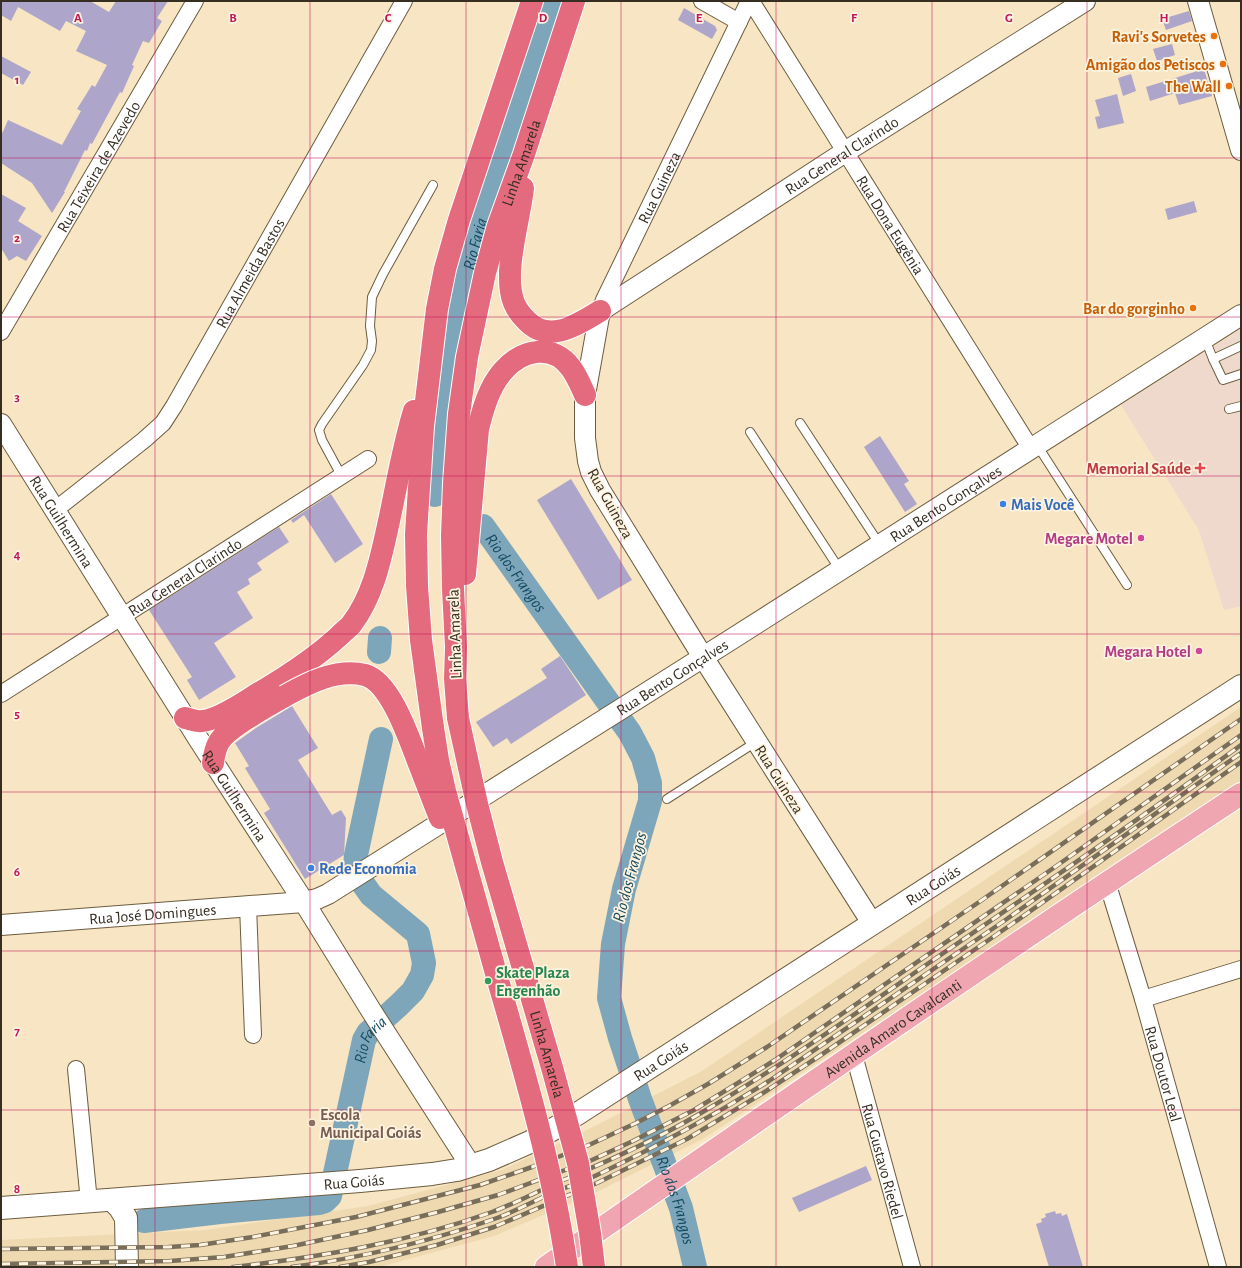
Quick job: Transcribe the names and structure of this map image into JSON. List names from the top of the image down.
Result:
{
  "streets": {
    "highway": ["Linha Amarela"],
    "main road": ["Rua Goiás", "Avenida Amaro Cavalcanti"],
    "street": [
      "Rua General Clarindo",
      "Rua Teixeira de Azevedo",
      "Rua Guineza",
      "Rua Dona Eugênia",
      "Rua Almeida Bastos",
      "Rua Bento Gonçalves",
      "Rua Guilhermina",
      "Rua José Domingues",
      "Rua Doutor Leal",
      "Rua Gustavo Riedel"
    ]
  },
  "crossings": [
    ["Rua General Clarindo", "Rua Guineza"],
    ["Rua General Clarindo", "Rua Dona Eugênia"],
    ["Rua General Clarindo", "Rua Guilhermina"],
    ["Rua Guineza", "Rua Dona Eugênia"],
    ["Rua Guineza", "Rua Bento Gonçalves"],
    ["Rua Guineza", "Rua Goiás"],
    ["Rua Dona Eugênia", "Rua Bento Gonçalves"],
    ["Rua Almeida Bastos", "Rua Guilhermina"],
    ["Rua Bento Gonçalves", "Rua Guilhermina"],
    ["Rua Bento Gonçalves", "Rua José Domingues"],
    ["Rua Guilhermina", "Rua Goiás"],
    ["Rua Guilhermina", "Rua José Domingues"],
    ["Avenida Amaro Cavalcanti", "Rua Doutor Leal"],
    ["Avenida Amaro Cavalcanti", "Rua Gustavo Riedel"]
  ],
  "water": ["Rio Faria", "Rio dos Frangos"],
  "places": {
    "other": [
      "Ravi's Sorvetes",
      "Amigão dos Petiscos",
      "The Wall",
      "Bar do gorginho",
      "Mais Você",
      "Megare Motel",
      "Megara Hotel",
      "Rede Economia",
      "Skate Plaza Engenhão",
      "Escola Municipal Goiás"
    ],
    "health": ["Memorial Saúde"]
  },
  "grid": {
    "columns": [
      "A",
      "B",
      "C",
      "D",
      "E",
      "F",
      "G",
      "H"
    ],
    "rows": [
      "1",
      "2",
      "3",
      "4",
      "5",
      "6",
      "7",
      "8"
    ]
  }
}
